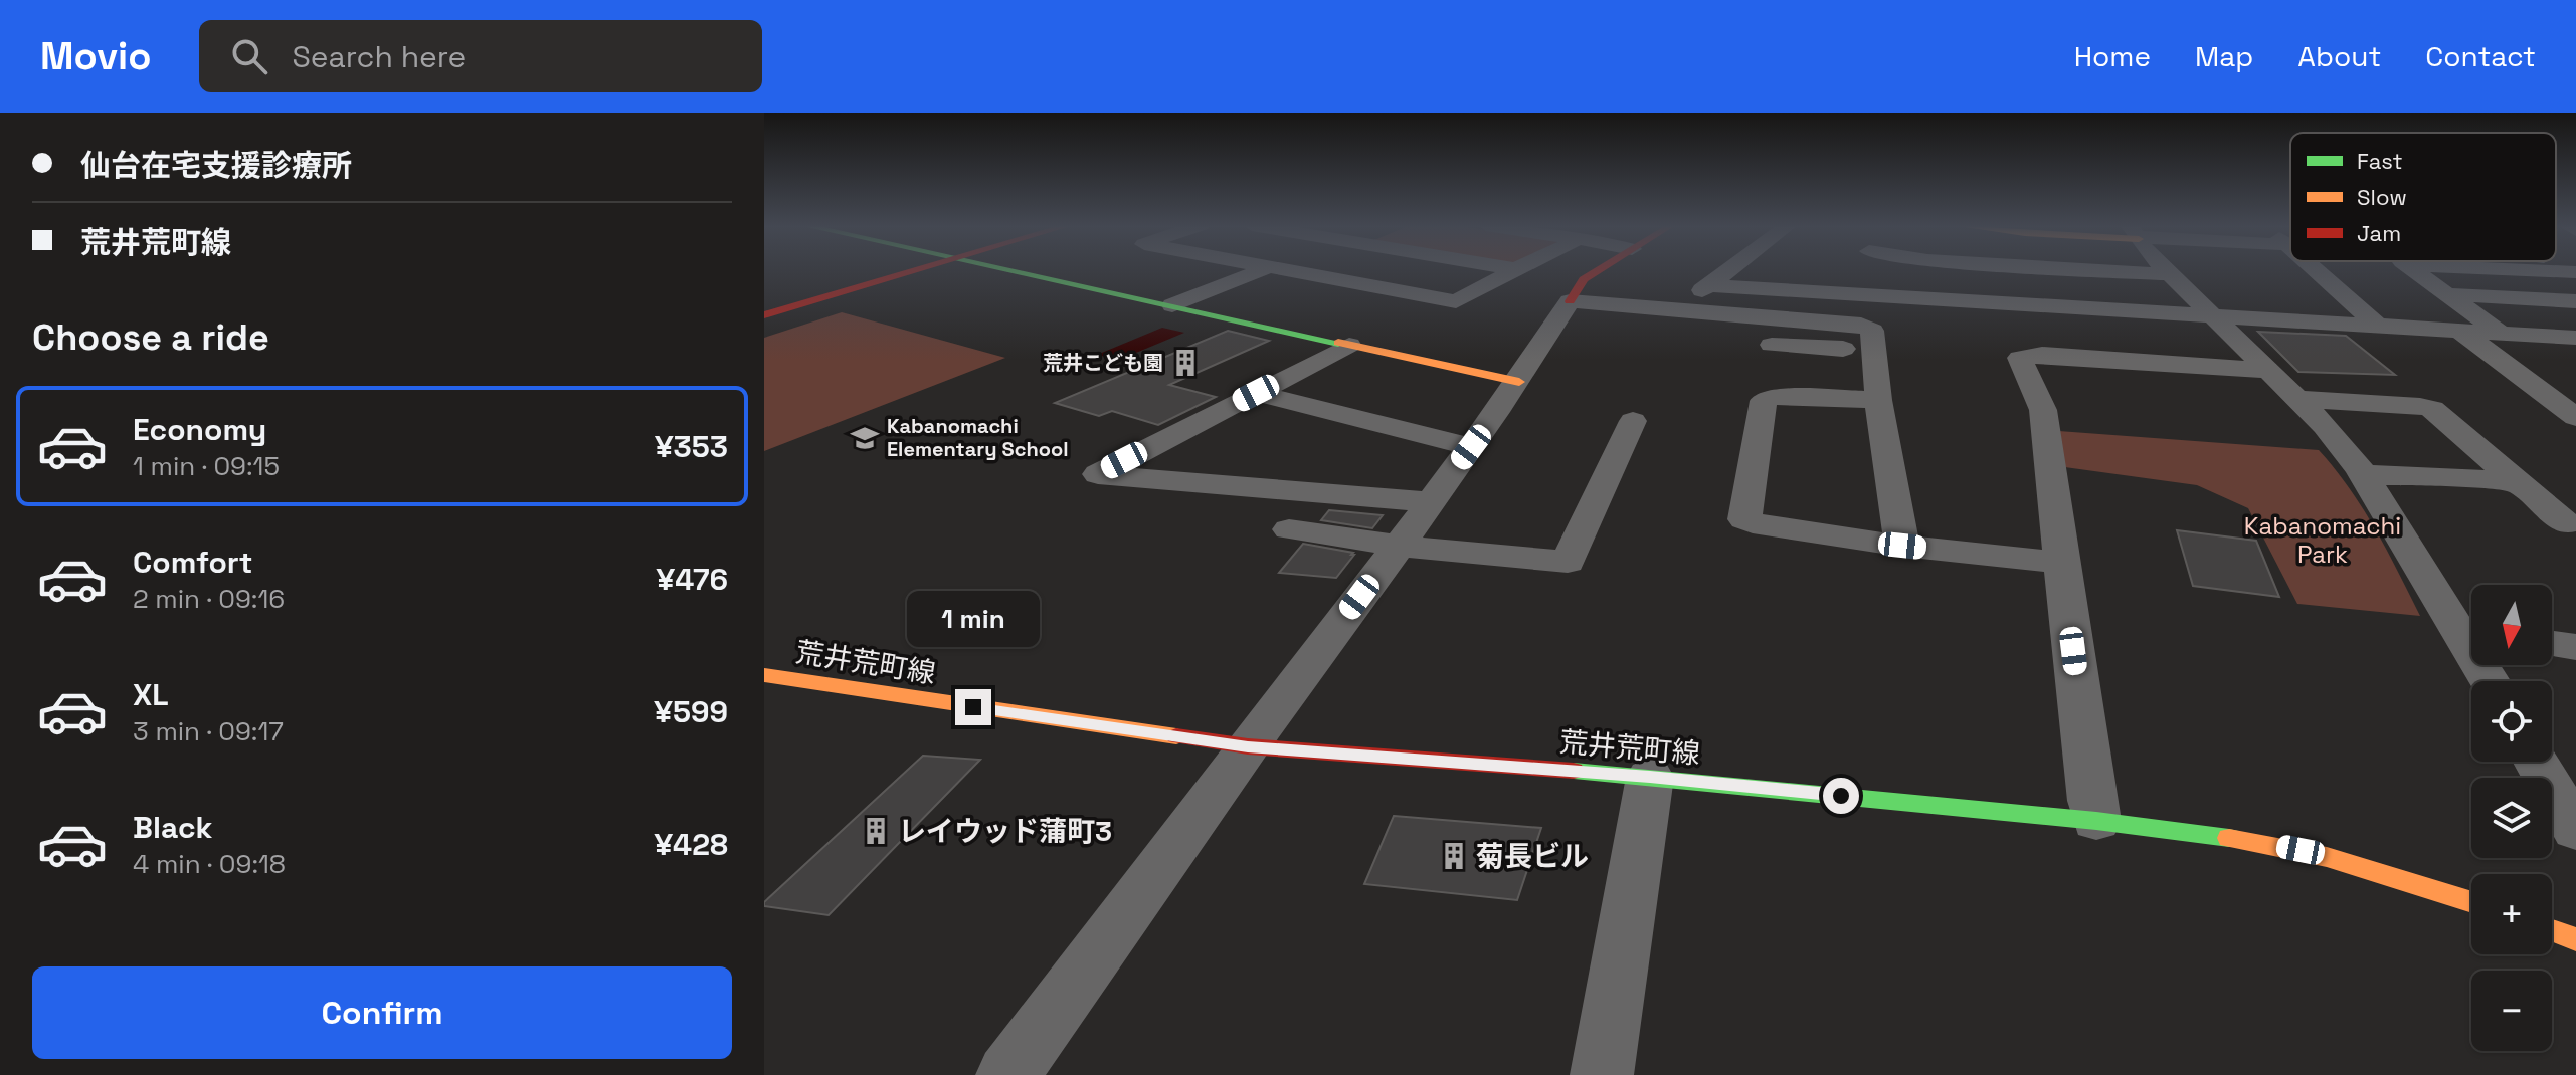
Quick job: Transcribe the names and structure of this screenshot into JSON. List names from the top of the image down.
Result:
{
  "streets": {
    "street": ["荒井荒町線"]
  },
  "parks": ["Kabanomachi Park"],
  "places": {
    "building": ["荒井こども園", "レイウッド蒲町3", "菊長ビル"],
    "school or university": ["Kabanomachi Elementary School"]
  },
  "legend": ["Fast", "Slow", "Jam"],
  "north": "bottom",
  "page": {
    "header": "Movio",
    "search": "Search here",
    "nav": [
      "Home",
      "Map",
      "About",
      "Contact"
    ],
    "banner": ["仙台在宅支援診療所", "荒井荒町線"],
    "heading": "Choose a ride",
    "list": [
      {
        "name": "Economy",
        "note": "1 min · 09:15",
        "value": "¥353"
      },
      {
        "name": "Comfort",
        "note": "2 min · 09:16",
        "value": "¥476"
      },
      {
        "name": "XL",
        "note": "3 min · 09:17",
        "value": "¥599"
      },
      {
        "name": "Black",
        "note": "4 min · 09:18",
        "value": "¥428"
      }
    ],
    "map_buttons": ["+", "−"],
    "bubble": "1 min",
    "buttons": "Confirm"
  }
}
